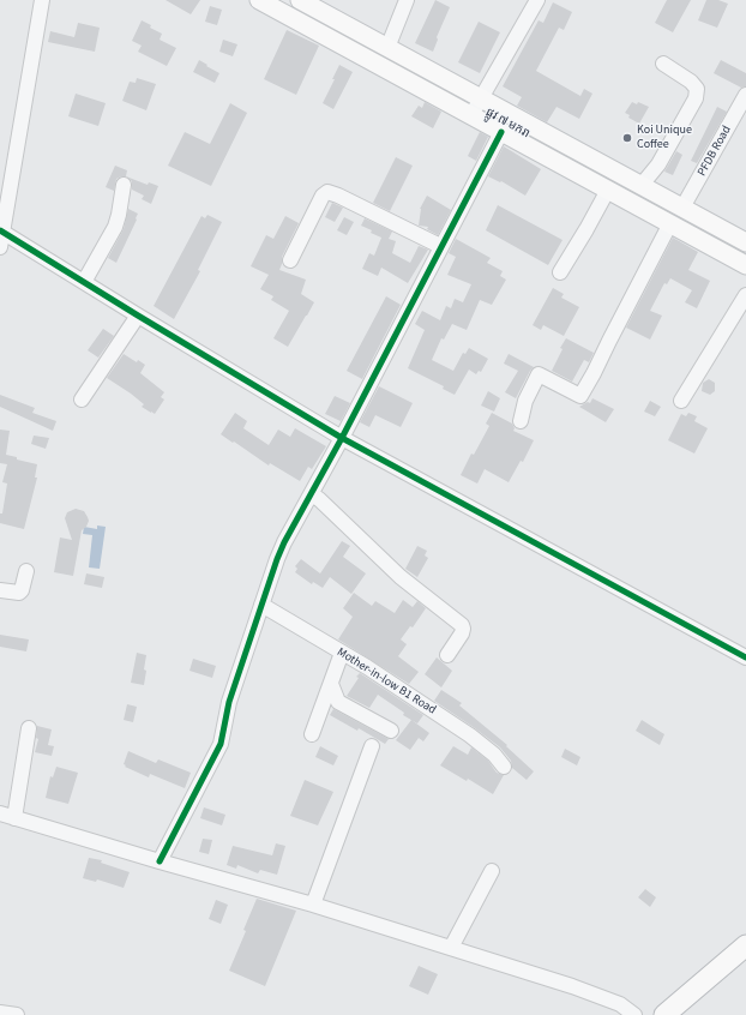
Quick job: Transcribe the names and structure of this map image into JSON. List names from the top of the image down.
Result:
{
  "streets": {
    "main road": ["ផ្លូវ ៧ មករា"],
    "street": ["PFDB Road", "Mother-in-low B1 Road"]
  },
  "crossings": [
    ["ផ្លូវ ៧ មករា", "PFDB Road"]
  ],
  "places": ["Koi Unique Coffee"]
}
